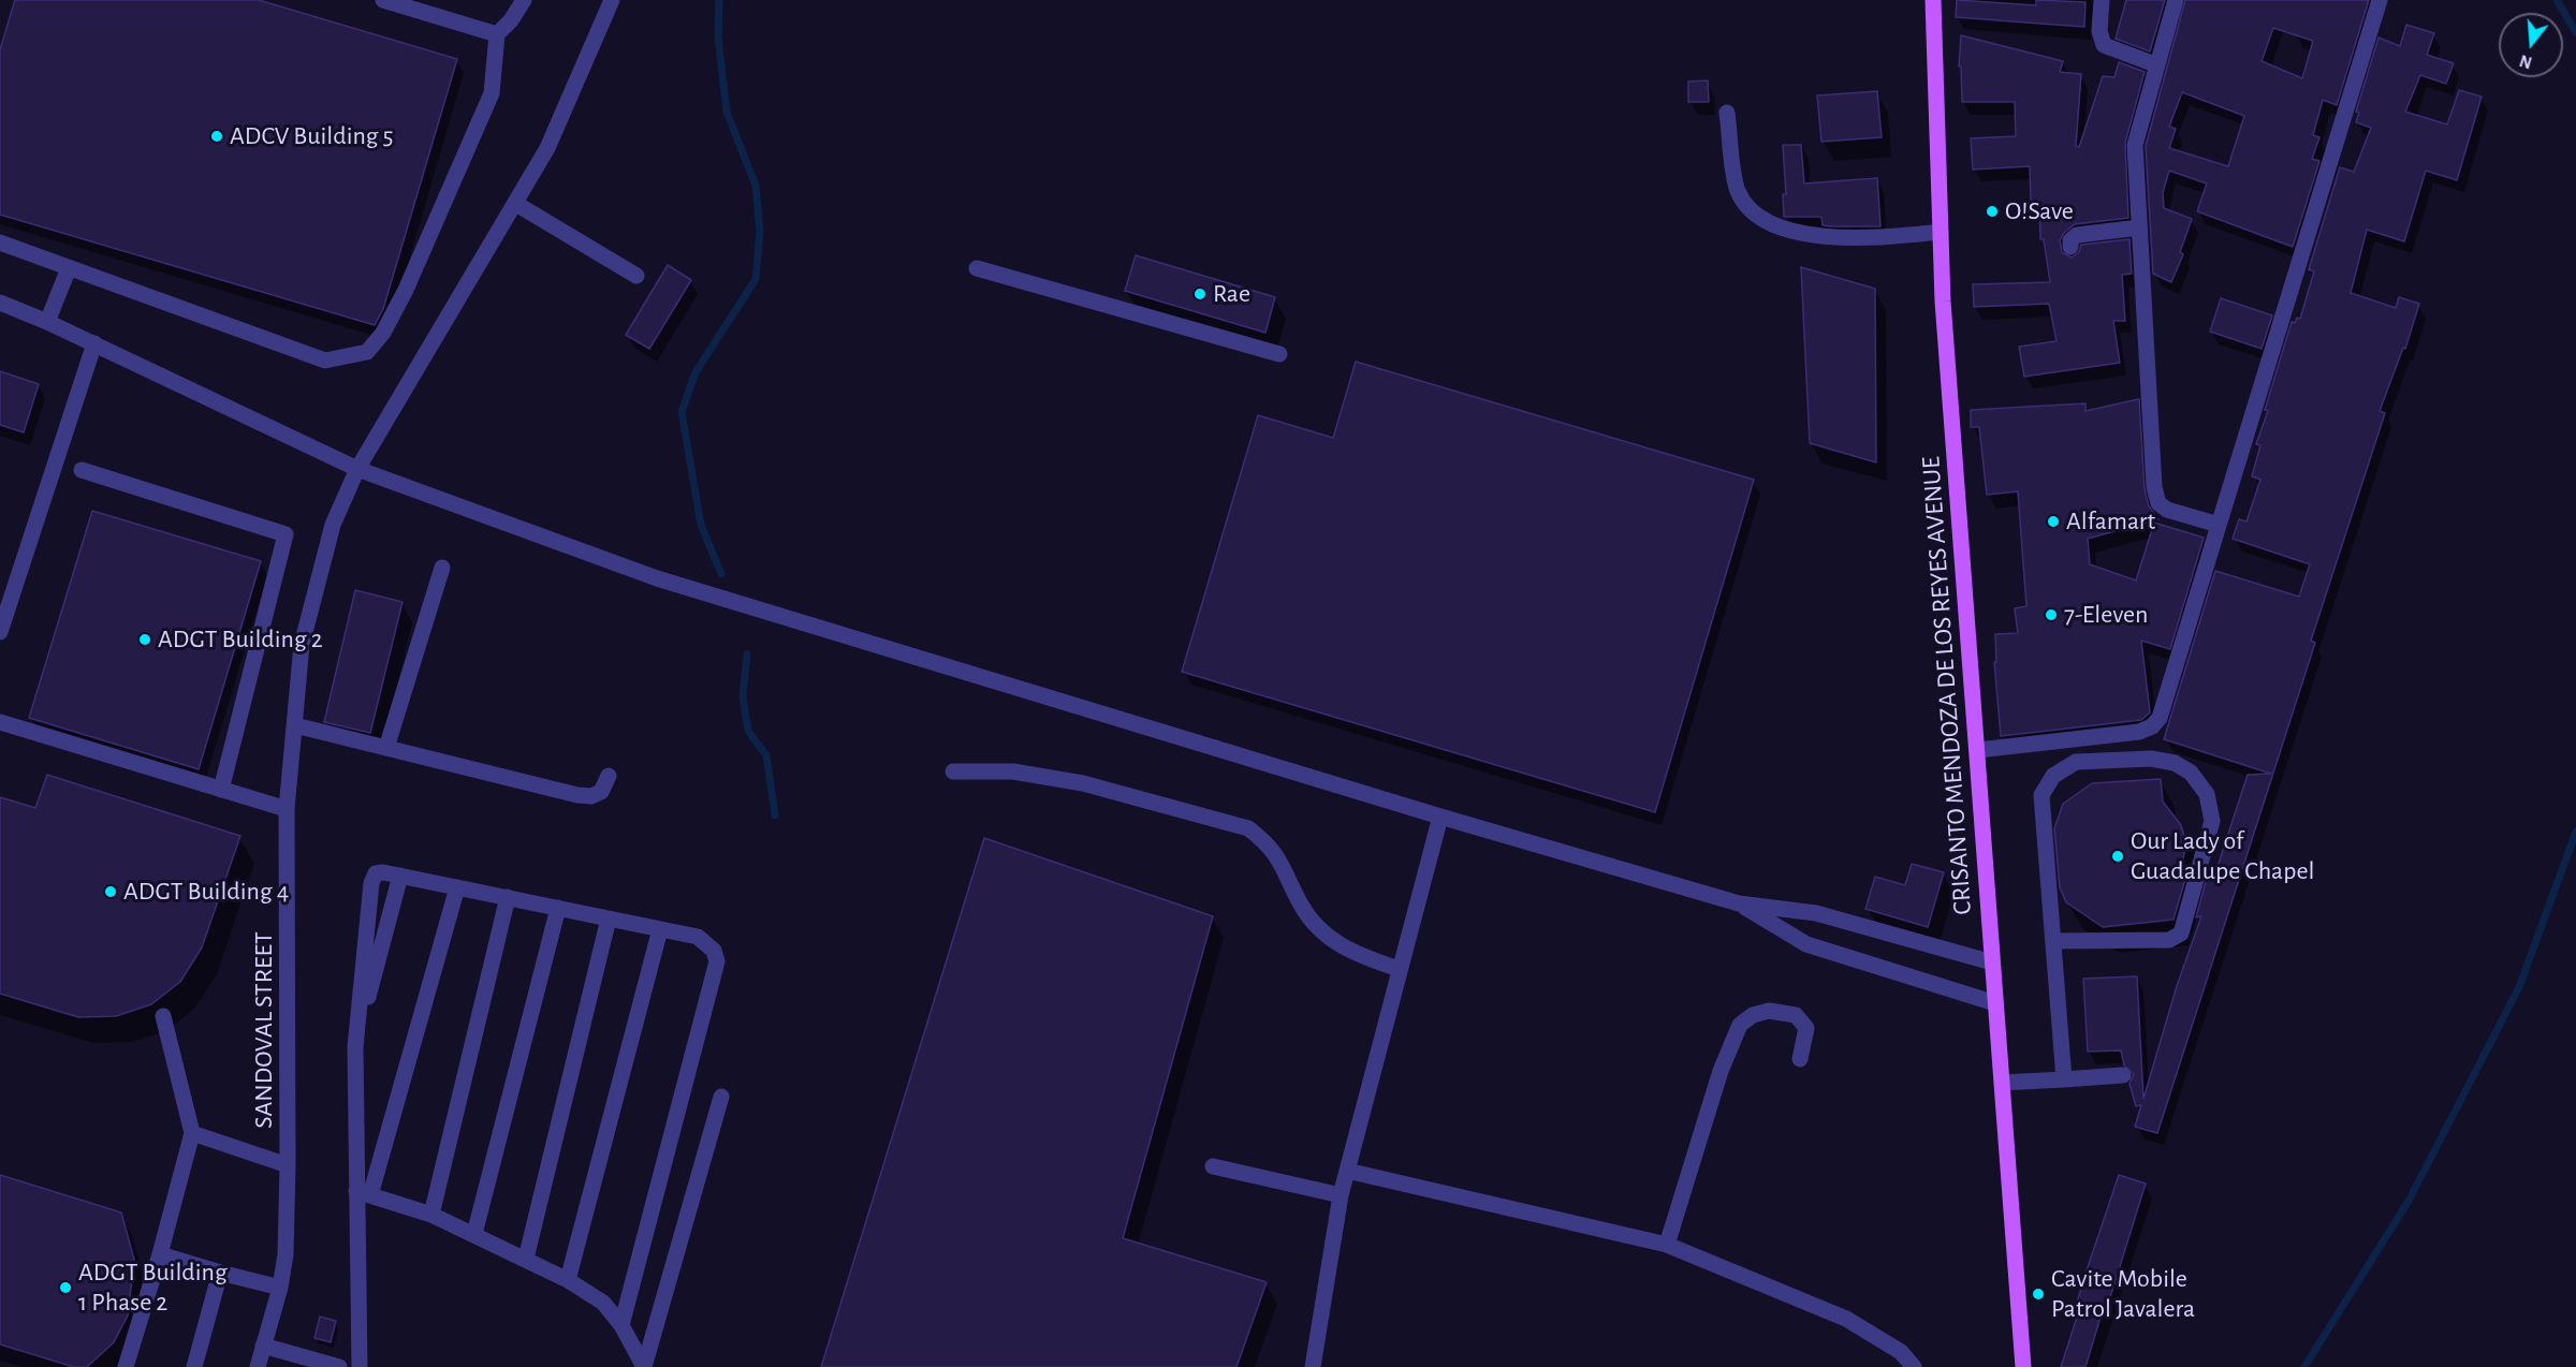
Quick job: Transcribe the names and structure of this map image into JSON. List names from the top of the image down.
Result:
{
  "streets": {
    "main road": ["CRISANTO MENDOZA DE LOS REYES AVENUE"],
    "street": ["SANDOVAL STREET"]
  },
  "places": [
    "ADCV Building 5",
    "O!Save",
    "Rae",
    "Alfamart",
    "7-Eleven",
    "ADGT Building 2",
    "Our Lady of Guadalupe Chapel",
    "ADGT Building 4",
    "ADGT Building 1 Phase 2",
    "Cavite Mobile Patrol Javalera"
  ],
  "north": "bottom"
}
